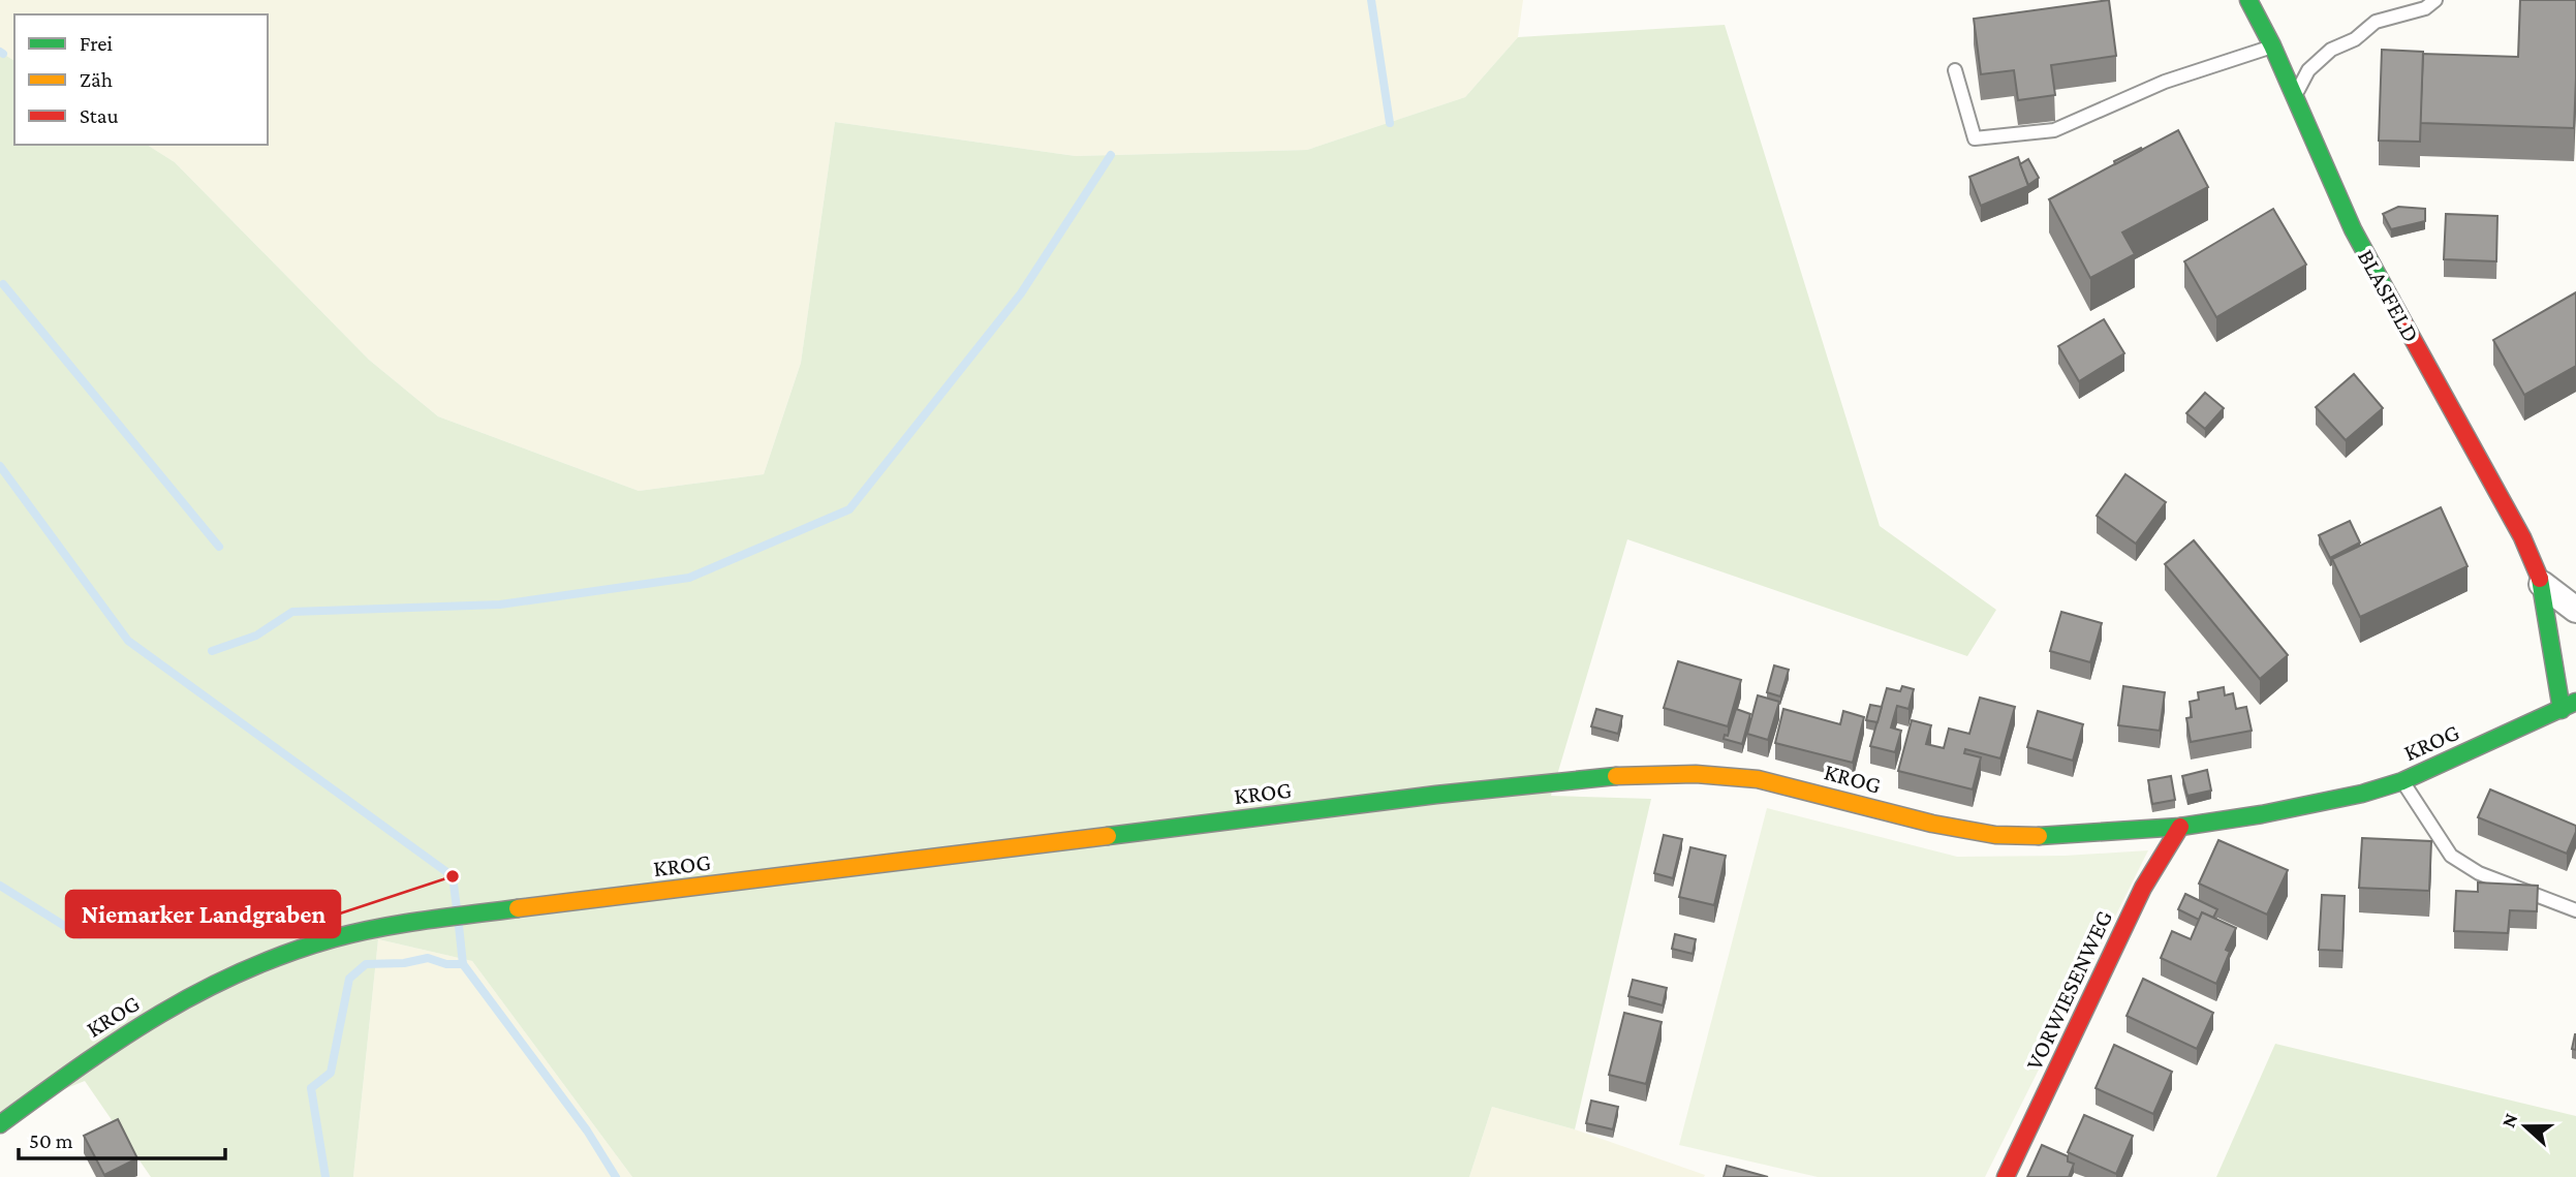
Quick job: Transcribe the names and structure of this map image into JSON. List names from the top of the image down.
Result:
{
  "streets": {
    "street": ["BLASFELD", "KROG", "VORWIESENWEG"]
  },
  "crossings": [
    ["BLASFELD", "KROG"],
    ["KROG", "VORWIESENWEG"]
  ],
  "places": ["Niemarker Landgraben"],
  "legend": ["Frei", "Zäh", "Stau"],
  "scale_bar": "50 m",
  "north": "left"
}
